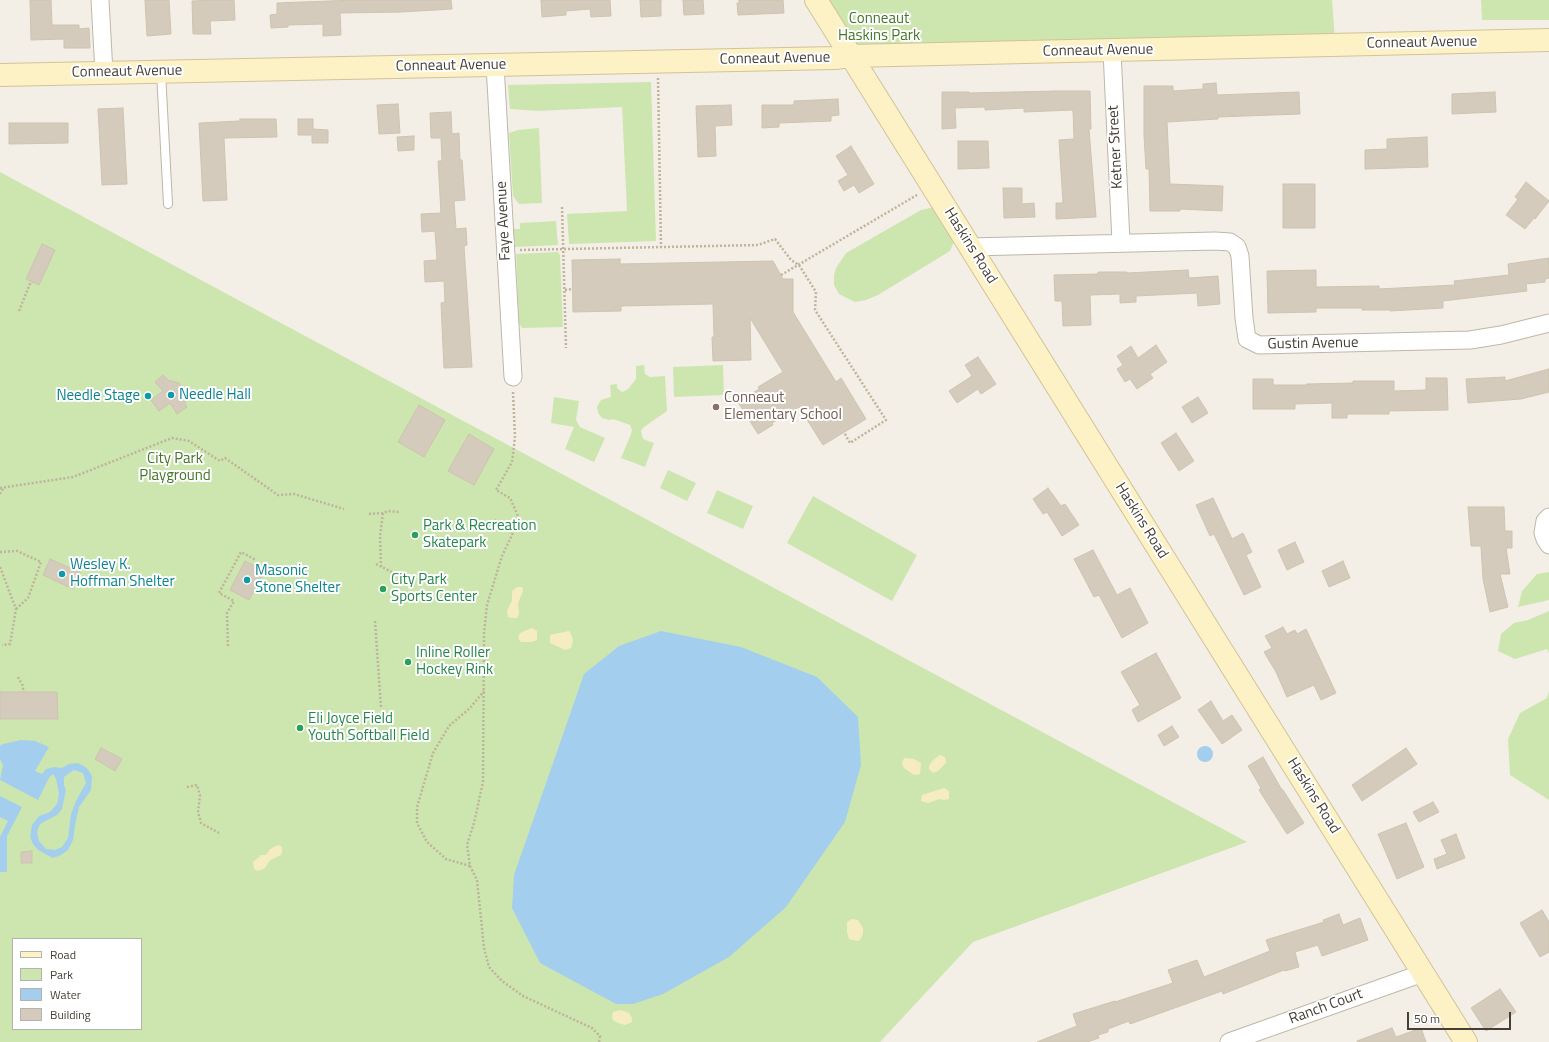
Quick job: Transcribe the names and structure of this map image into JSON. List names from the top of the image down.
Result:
{
  "streets": {
    "street": [
      "Conneaut Avenue",
      "Ketner Street",
      "Faye Avenue",
      "Haskins Road",
      "Gustin Avenue",
      "Ranch Court"
    ]
  },
  "crossings": [
    ["Conneaut Avenue", "Ketner Street"],
    ["Conneaut Avenue", "Faye Avenue"],
    ["Conneaut Avenue", "Haskins Road"],
    ["Ketner Street", "Gustin Avenue"],
    ["Haskins Road", "Gustin Avenue"],
    ["Haskins Road", "Ranch Court"]
  ],
  "parks": ["Conneaut Haskins Park", "City Park Playground"],
  "places": [
    "Needle Hall",
    "Needle Stage",
    "Conneaut Elementary School",
    "Park & Recreation Skatepark",
    "Wesley K. Hoffman Shelter",
    "Masonic Stone Shelter",
    "City Park Sports Center",
    "Inline Roller Hockey Rink",
    "Eli Joyce Field Youth Softball Field"
  ],
  "legend": [
    "Road",
    "Park",
    "Water",
    "Building"
  ],
  "scale_bar": "50 m"
}
